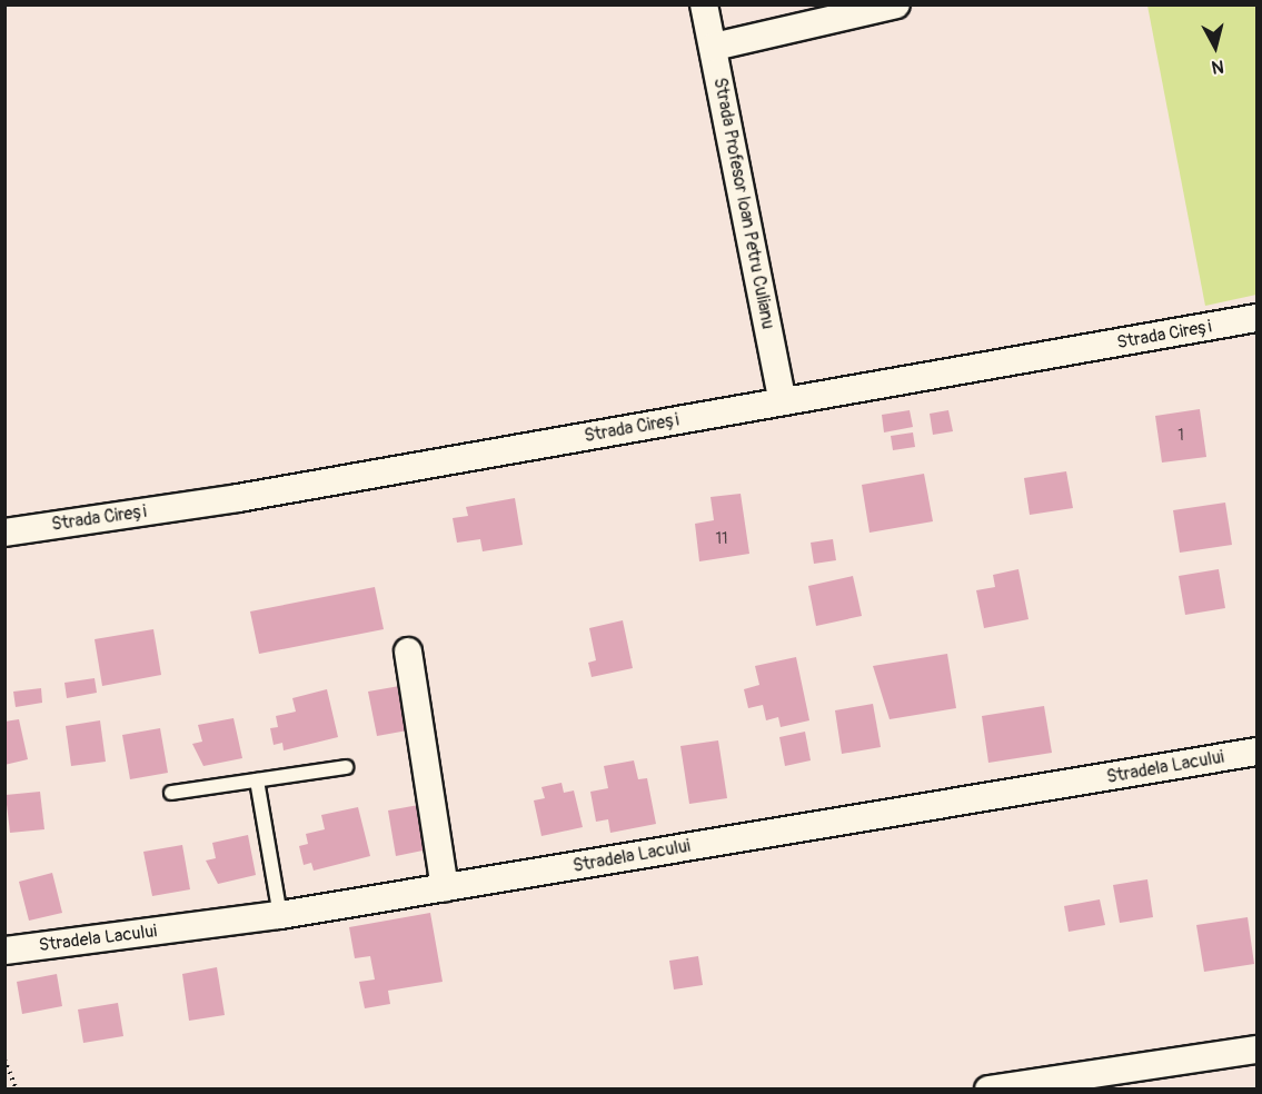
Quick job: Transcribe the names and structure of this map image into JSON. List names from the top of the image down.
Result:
{
  "streets": {
    "street": ["Strada Profesor Ioan Petru Culianu", "Strada Cireși", "Stradela Lacului"]
  },
  "crossings": [
    ["Strada Profesor Ioan Petru Culianu", "Strada Cireși"]
  ],
  "house_numbers": ["1", "11"],
  "north": "bottom"
}
